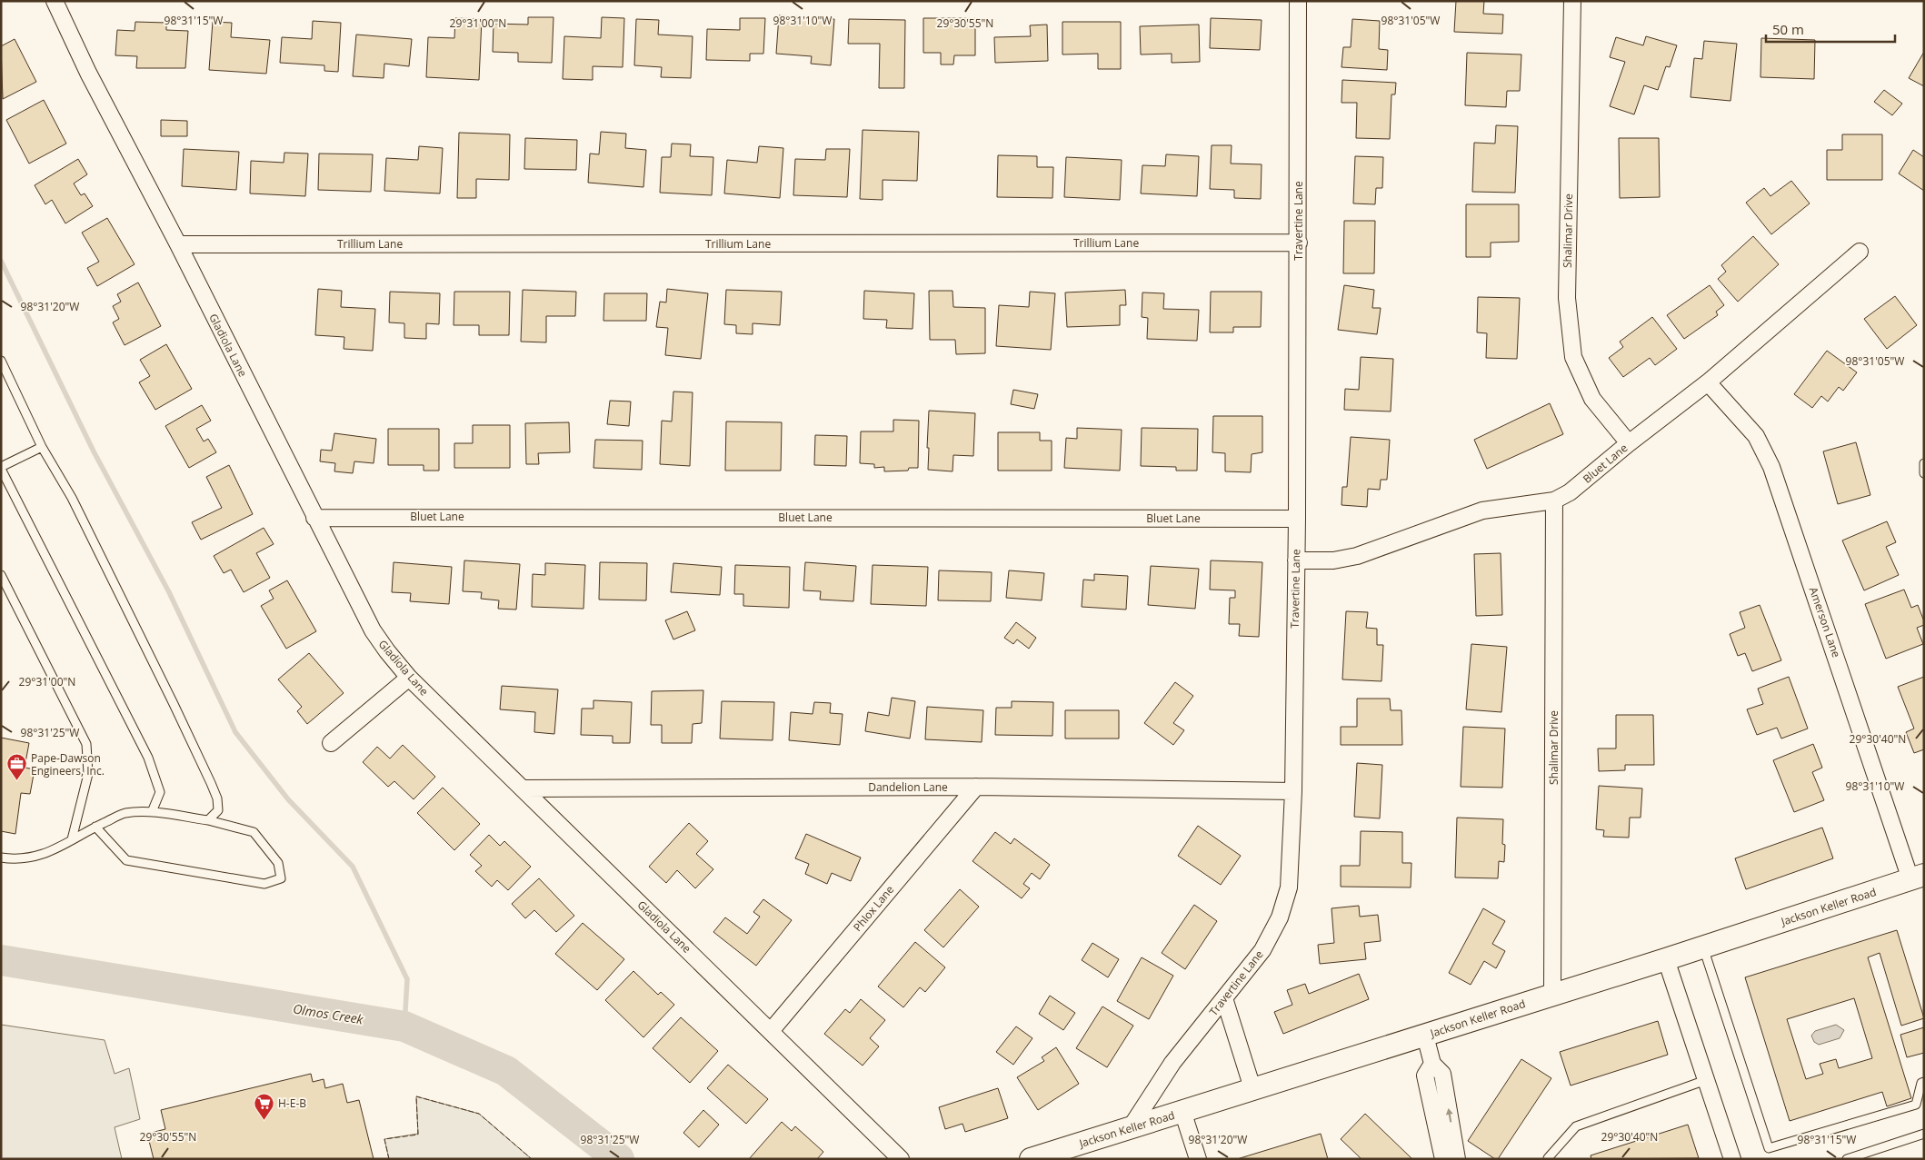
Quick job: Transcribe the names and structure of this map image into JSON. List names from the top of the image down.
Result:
{
  "streets": {
    "main road": ["Jackson Keller Road"],
    "street": [
      "Travertine Lane",
      "Shalimar Drive",
      "Trillium Lane",
      "Gladiola Lane",
      "Bluet Lane",
      "Amerson Lane",
      "Dandelion Lane",
      "Phlox Lane"
    ]
  },
  "crossings": [
    ["Travertine Lane", "Trillium Lane"],
    ["Travertine Lane", "Bluet Lane"],
    ["Travertine Lane", "Dandelion Lane"],
    ["Travertine Lane", "Jackson Keller Road"],
    ["Shalimar Drive", "Bluet Lane"],
    ["Shalimar Drive", "Jackson Keller Road"],
    ["Trillium Lane", "Gladiola Lane"],
    ["Gladiola Lane", "Bluet Lane"],
    ["Gladiola Lane", "Dandelion Lane"],
    ["Gladiola Lane", "Phlox Lane"],
    ["Bluet Lane", "Amerson Lane"],
    ["Amerson Lane", "Jackson Keller Road"],
    ["Dandelion Lane", "Phlox Lane"]
  ],
  "water": ["Olmos Creek"],
  "places": {
    "office": ["Pape-Dawson Engineers, Inc."],
    "supermarket": ["H-E-B"]
  },
  "scale_bar": "50 m",
  "coordinates": [
    "98°31'15\"W",
    "98°31'10\"W",
    "98°31'05\"W",
    "29°31'00\"N",
    "29°30'55\"N",
    "98°31'20\"W",
    "98°31'25\"W",
    "29°30'40\"N"
  ]
}
